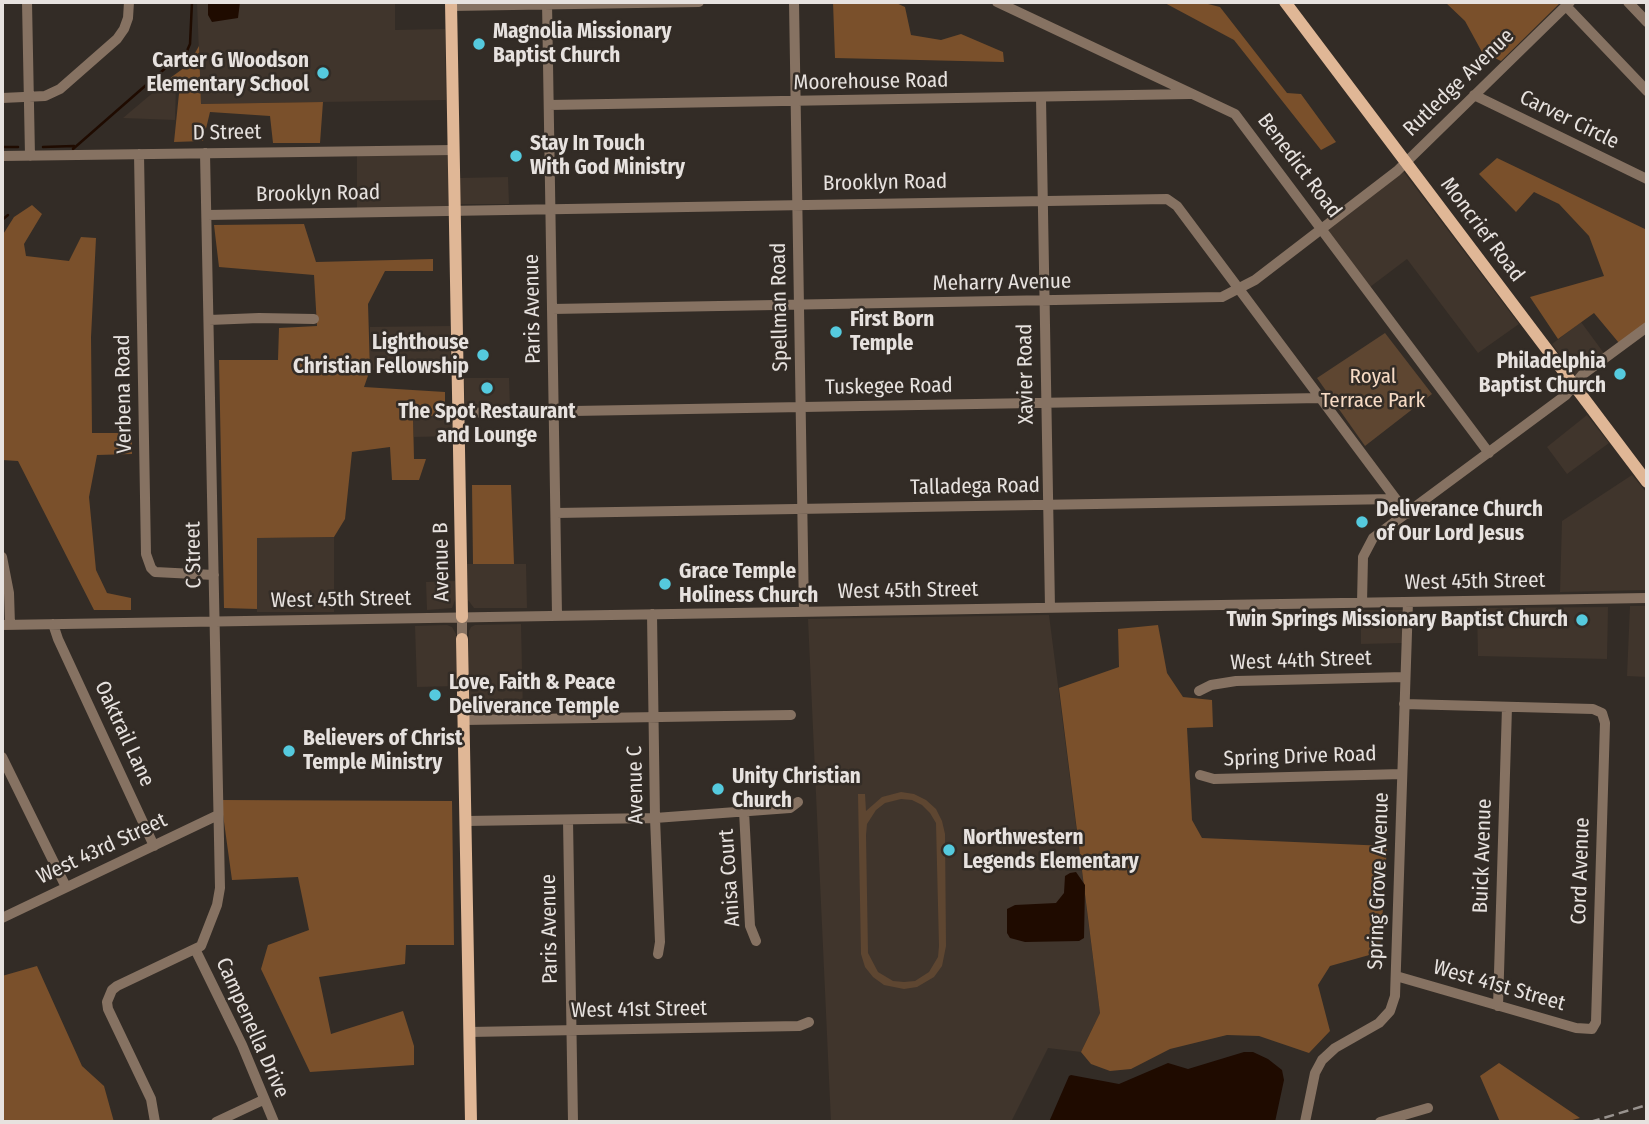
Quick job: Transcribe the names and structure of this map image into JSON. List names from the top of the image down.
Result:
{
  "streets": {
    "main road": ["Moncrief Road", "Avenue B"],
    "street": [
      "Moorehouse Road",
      "Rutledge Avenue",
      "Carver Circle",
      "D Street",
      "Benedict Road",
      "Brooklyn Road",
      "Meharry Avenue",
      "Spellman Road",
      "Paris Avenue",
      "Xavier Road",
      "Tuskegee Road",
      "Verbena Road",
      "Talladega Road",
      "C Street",
      "West 45th Street",
      "West 44th Street",
      "Oaktrail Lane",
      "Spring Drive Road",
      "Avenue C",
      "West 43rd Street",
      "Buick Avenue",
      "Cord Avenue",
      "Anisa Court",
      "Spring Grove Avenue",
      "West 41st Street",
      "Campenella Drive"
    ]
  },
  "crossings": [
    ["Moorehouse Road", "Benedict Road"],
    ["Moorehouse Road", "Spellman Road"],
    ["Moorehouse Road", "Paris Avenue"],
    ["Moorehouse Road", "Xavier Road"],
    ["Rutledge Avenue", "Carver Circle"],
    ["Rutledge Avenue", "Moncrief Road"],
    ["Rutledge Avenue", "Meharry Avenue"],
    ["D Street", "Verbena Road"],
    ["D Street", "C Street"],
    ["D Street", "Avenue B"],
    ["Benedict Road", "Meharry Avenue"],
    ["Brooklyn Road", "Meharry Avenue"],
    ["Brooklyn Road", "Spellman Road"],
    ["Brooklyn Road", "Paris Avenue"],
    ["Brooklyn Road", "Xavier Road"],
    ["Brooklyn Road", "Tuskegee Road"],
    ["Brooklyn Road", "Talladega Road"],
    ["Brooklyn Road", "C Street"],
    ["Brooklyn Road", "Avenue B"],
    ["Moncrief Road", "Meharry Avenue"],
    ["Meharry Avenue", "Spellman Road"],
    ["Meharry Avenue", "Paris Avenue"],
    ["Meharry Avenue", "Xavier Road"],
    ["Spellman Road", "Tuskegee Road"],
    ["Spellman Road", "Talladega Road"],
    ["Spellman Road", "West 45th Street"],
    ["Paris Avenue", "Tuskegee Road"],
    ["Paris Avenue", "Talladega Road"],
    ["Paris Avenue", "West 45th Street"],
    ["Paris Avenue", "West 41st Street"],
    ["Xavier Road", "Tuskegee Road"],
    ["Xavier Road", "Talladega Road"],
    ["Xavier Road", "West 45th Street"],
    ["Tuskegee Road", "Avenue B"],
    ["Verbena Road", "C Street"],
    ["C Street", "West 45th Street"],
    ["C Street", "West 43rd Street"],
    ["C Street", "Campenella Drive"],
    ["Avenue B", "West 45th Street"],
    ["Avenue B", "West 41st Street"],
    ["West 45th Street", "Oaktrail Lane"],
    ["West 45th Street", "Avenue C"],
    ["West 45th Street", "Spring Grove Avenue"],
    ["West 44th Street", "Spring Grove Avenue"],
    ["Oaktrail Lane", "West 43rd Street"],
    ["Spring Drive Road", "Spring Grove Avenue"],
    ["Buick Avenue", "Cord Avenue"],
    ["Buick Avenue", "West 41st Street"],
    ["Cord Avenue", "West 41st Street"],
    ["Spring Grove Avenue", "West 41st Street"]
  ],
  "parks": ["Royal Terrace Park"],
  "places": [
    "Magnolia Missionary Baptist Church",
    "Carter G Woodson Elementary School",
    "Stay In Touch With God Ministry",
    "First Born Temple",
    "Lighthouse Christian Fellowship",
    "Philadelphia Baptist Church",
    "The Spot Restaurant and Lounge",
    "Deliverance Church of Our Lord Jesus",
    "Grace Temple Holiness Church",
    "Twin Springs Missionary Baptist Church",
    "Love, Faith & Peace Deliverance Temple",
    "Believers of Christ Temple Ministry",
    "Unity Christian Church",
    "Northwestern Legends Elementary"
  ]
}
